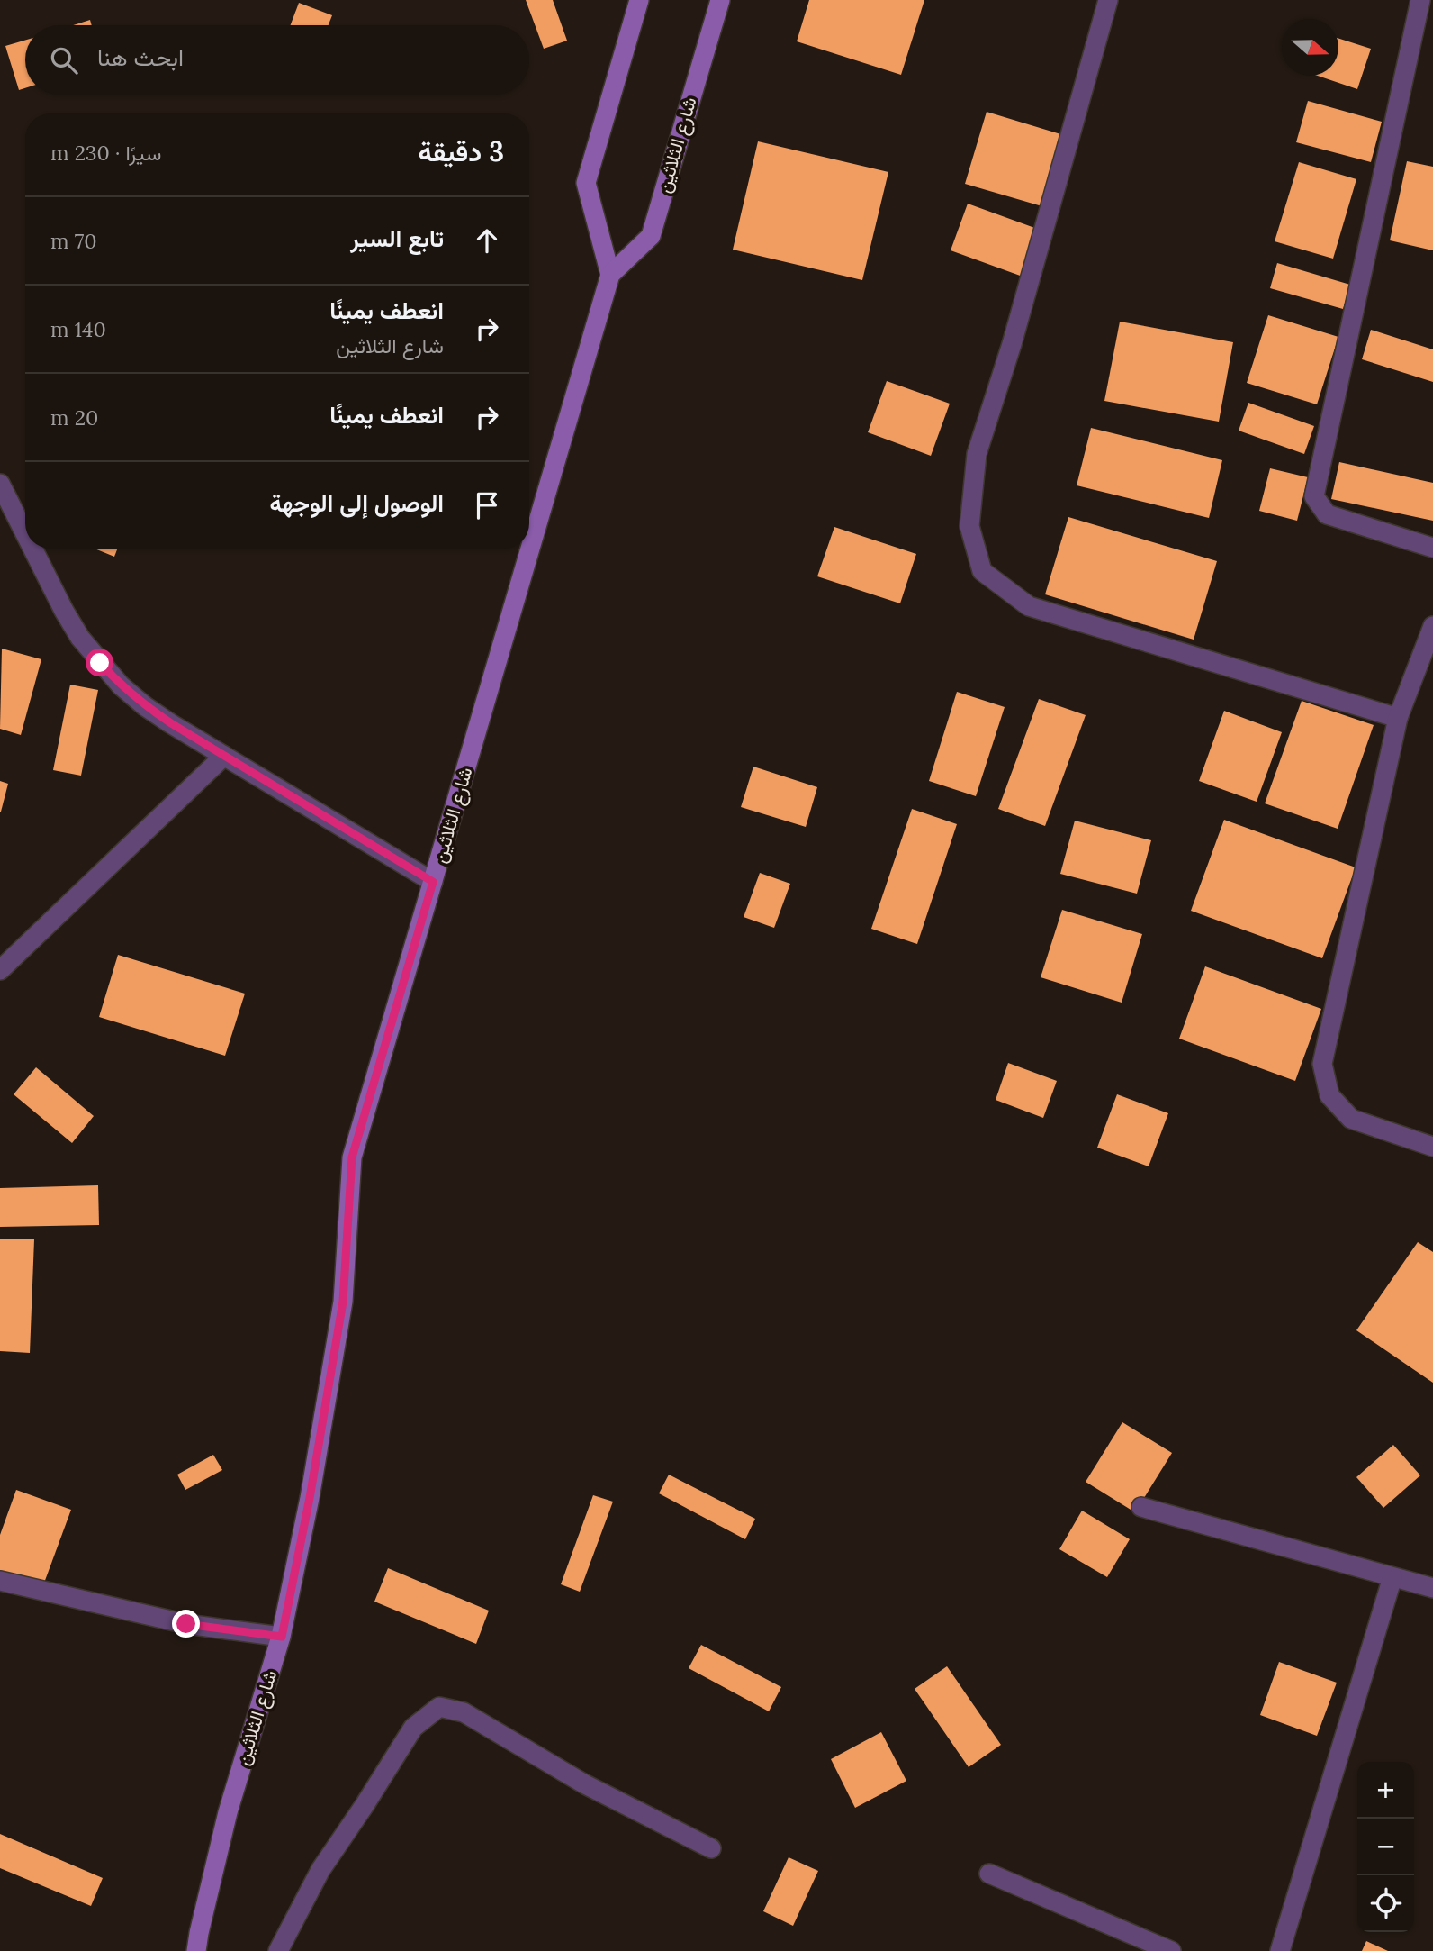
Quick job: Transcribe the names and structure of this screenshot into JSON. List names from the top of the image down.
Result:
{
  "streets": {
    "street": ["شارع الثلاثين"]
  },
  "north": "right",
  "page": {
    "search": "ابحث هنا",
    "heading": ["3 دقيقة", "سيرًا · 230 m"],
    "list": [
      ["تابع السير", "70 m"],
      ["انعطف يمينًا", "شارع الثلاثين", "140 m"],
      ["انعطف يمينًا", "20 m"],
      "الوصول إلى الوجهة"
    ],
    "map_buttons": ["+", "−"]
  }
}
